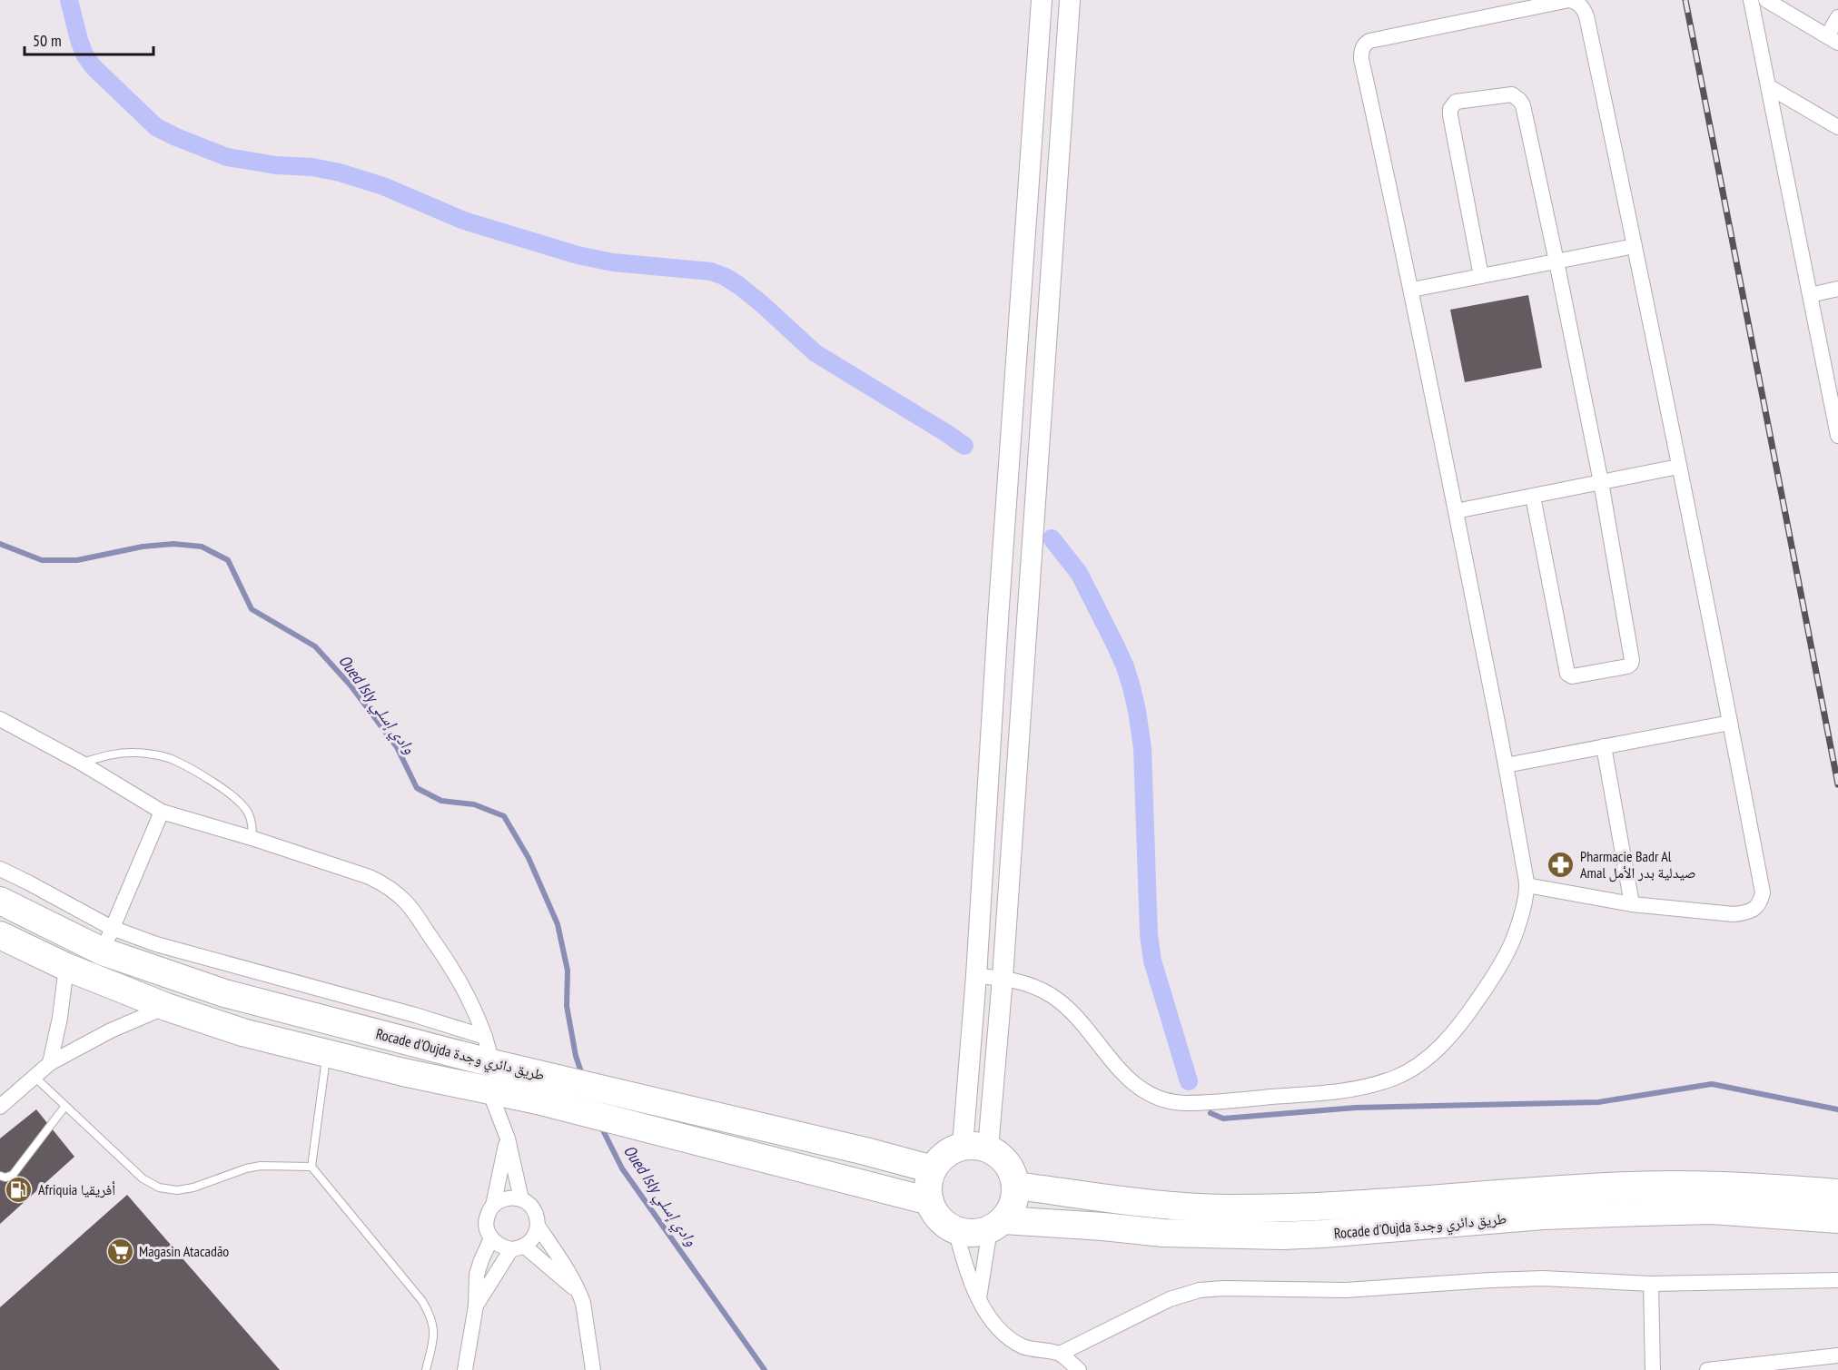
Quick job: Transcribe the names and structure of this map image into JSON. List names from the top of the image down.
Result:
{
  "streets": {
    "highway": ["Rocade d'Oujda طريق دائري وجدة"]
  },
  "water": ["Oued Isly وادي إسلي"],
  "places": {
    "pharmacy": ["Pharmacie Badr Al Amal صيدلية بدر الأمل"],
    "fuel station": ["Afriquia أفريقيا"],
    "supermarket": ["Magasin Atacadão"]
  },
  "scale_bar": "50 m"
}
